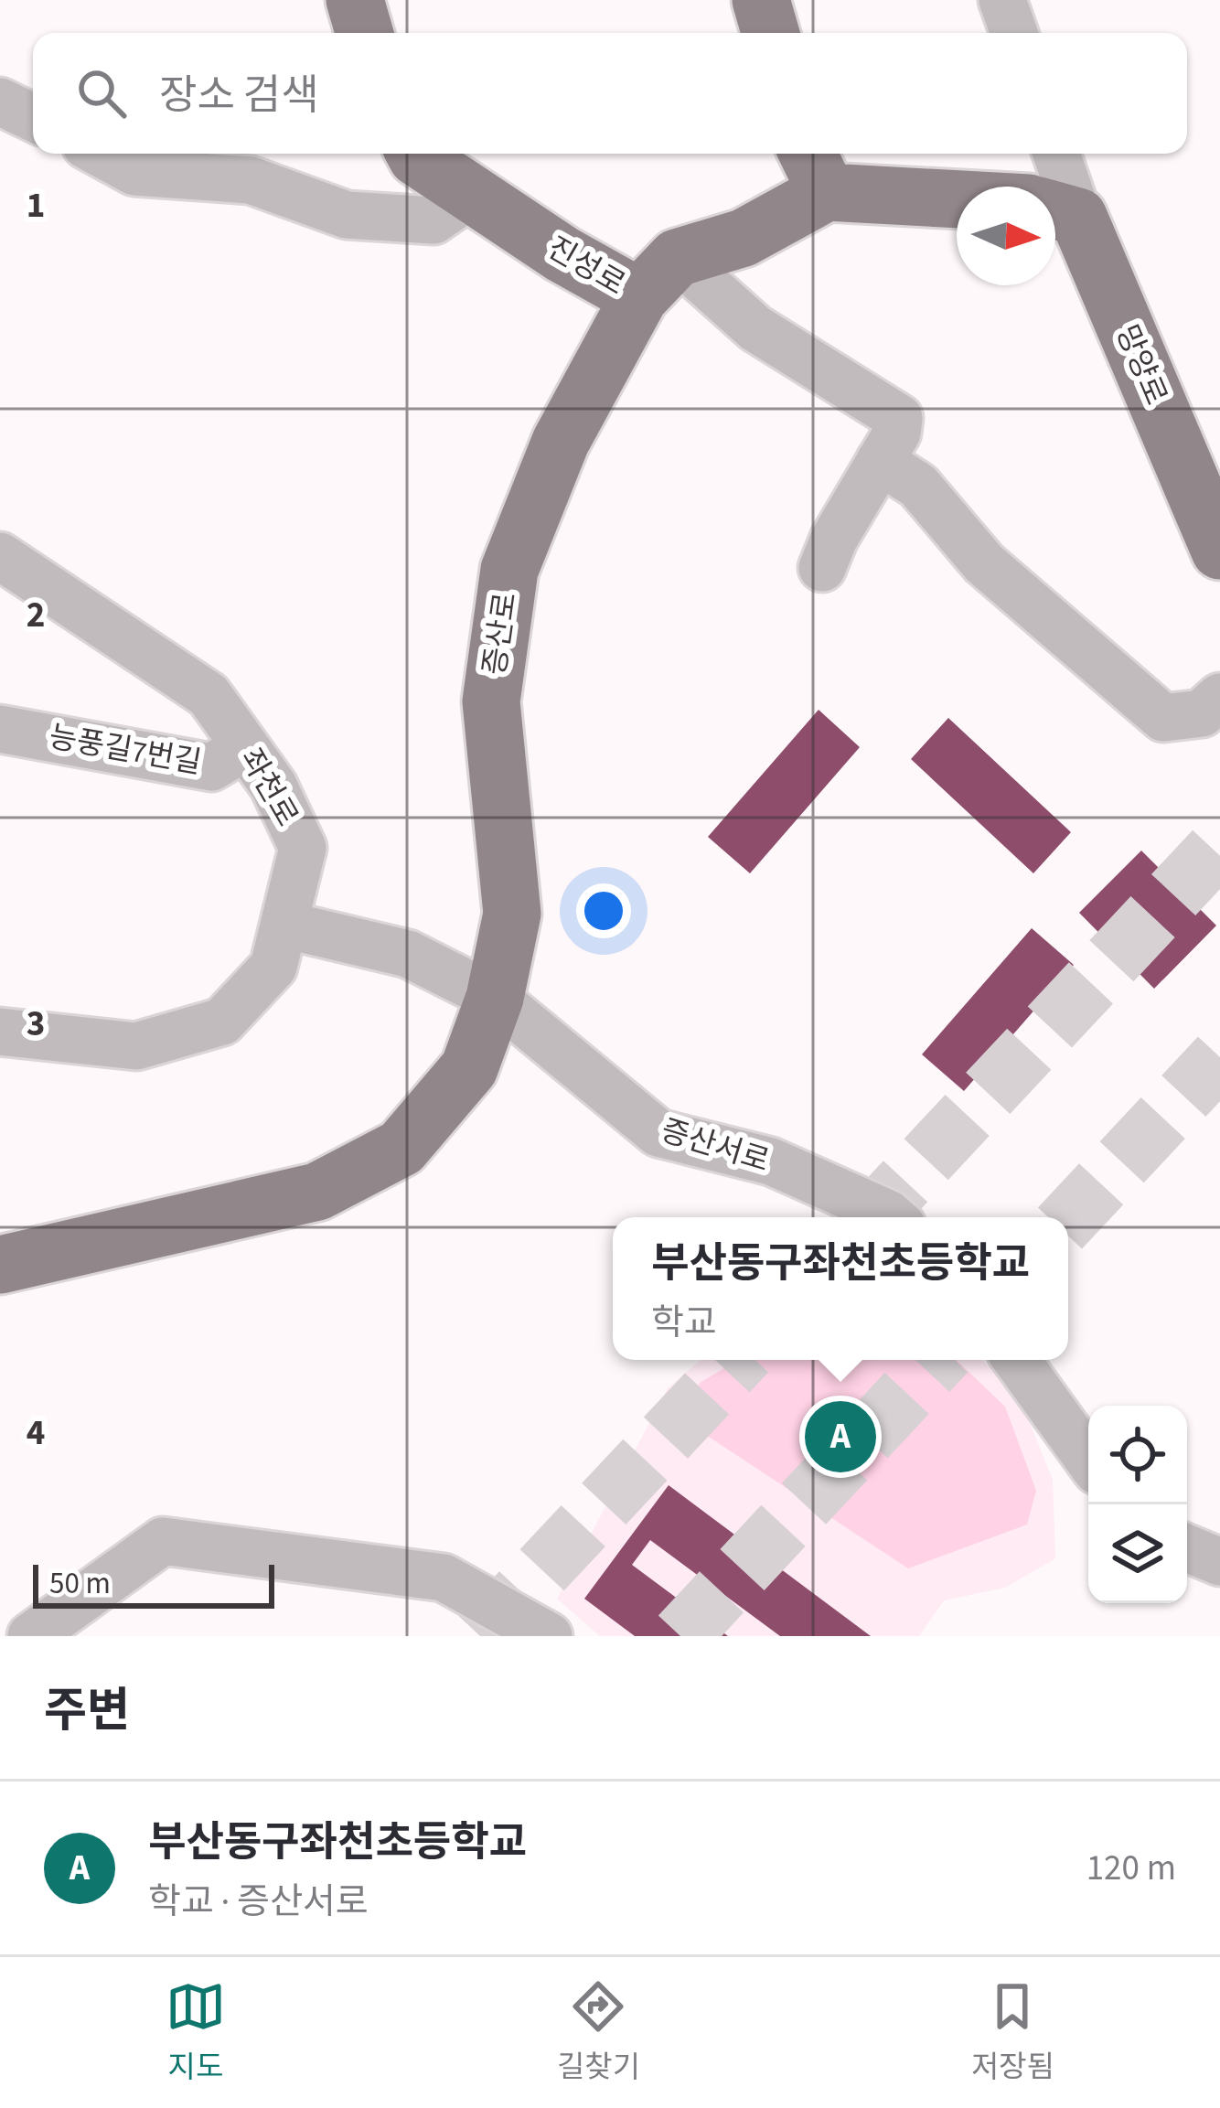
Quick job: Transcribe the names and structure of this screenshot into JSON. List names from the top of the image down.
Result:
{
  "streets": {
    "main road": ["진성로", "망양로", "증산로"],
    "street": ["능풍길7번길", "좌천로", "증산서로"]
  },
  "crossings": [
    ["진성로", "증산로"],
    ["증산로", "증산서로"],
    ["능풍길7번길", "좌천로"]
  ],
  "scale_bar": "50 m",
  "north": "right",
  "page": {
    "search": "장소 검색",
    "popup": ["부산동구좌천초등학교", "학교"],
    "pins": "A",
    "scale": "50 m",
    "heading": "주변",
    "list": [
      {
        "mark": "A",
        "name": "부산동구좌천초등학교",
        "note": "학교 · 증산서로",
        "value": "120 m"
      }
    ],
    "nav": ["지도", "길찾기", "저장됨"]
  },
  "grid": {
    "rows": [
      "1",
      "2",
      "3",
      "4"
    ]
  }
}
